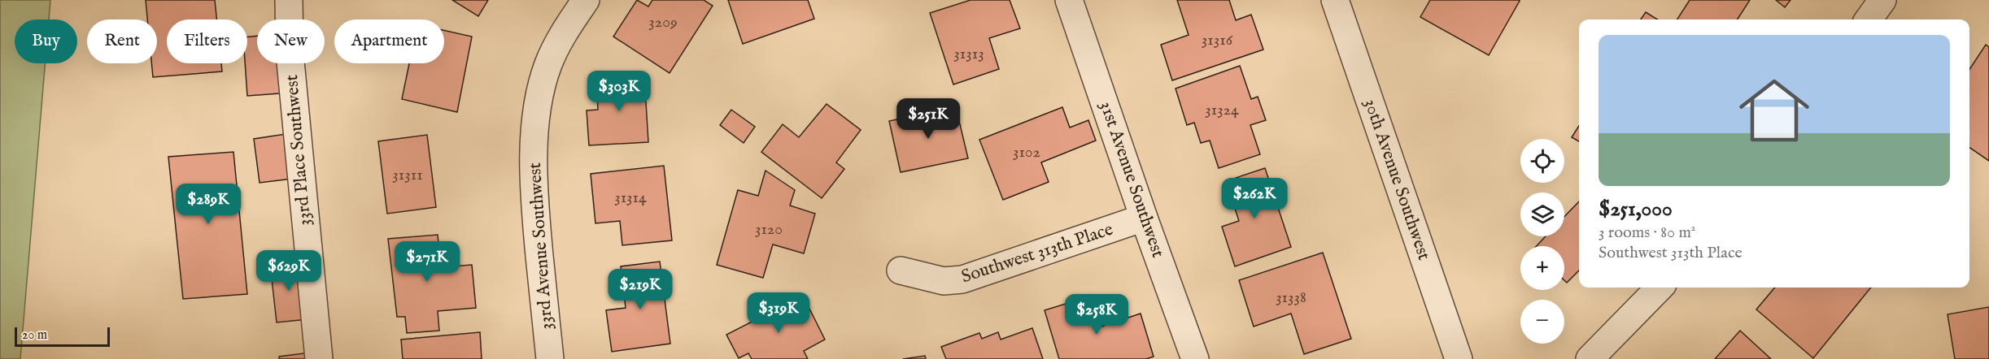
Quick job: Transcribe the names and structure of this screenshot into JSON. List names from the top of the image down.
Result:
{
  "streets": {
    "street": [
      "33rd Place Southwest",
      "31st Avenue Southwest",
      "30th Avenue Southwest",
      "33rd Avenue Southwest",
      "Southwest 313th Place"
    ]
  },
  "crossings": [
    ["31st Avenue Southwest", "Southwest 313th Place"]
  ],
  "house_numbers": [
    "3209",
    "31316",
    "31313",
    "31324",
    "3102",
    "31311",
    "31314",
    "3120",
    "31338"
  ],
  "scale_bar": "20 m",
  "page": {
    "chip": [
      "Buy",
      "Rent",
      "Filters",
      "New",
      "Apartment"
    ],
    "list": [
      {
        "name": "$251,000",
        "note": "3 rooms · 80 m² · Southwest 313th Place"
      }
    ],
    "price": [
      "$303K",
      "$251K",
      "$262K",
      "$289K",
      "$271K",
      "$629K",
      "$219K",
      "$319K",
      "$258K"
    ],
    "map_buttons": ["+", "−"],
    "scale": "20 m"
  }
}
